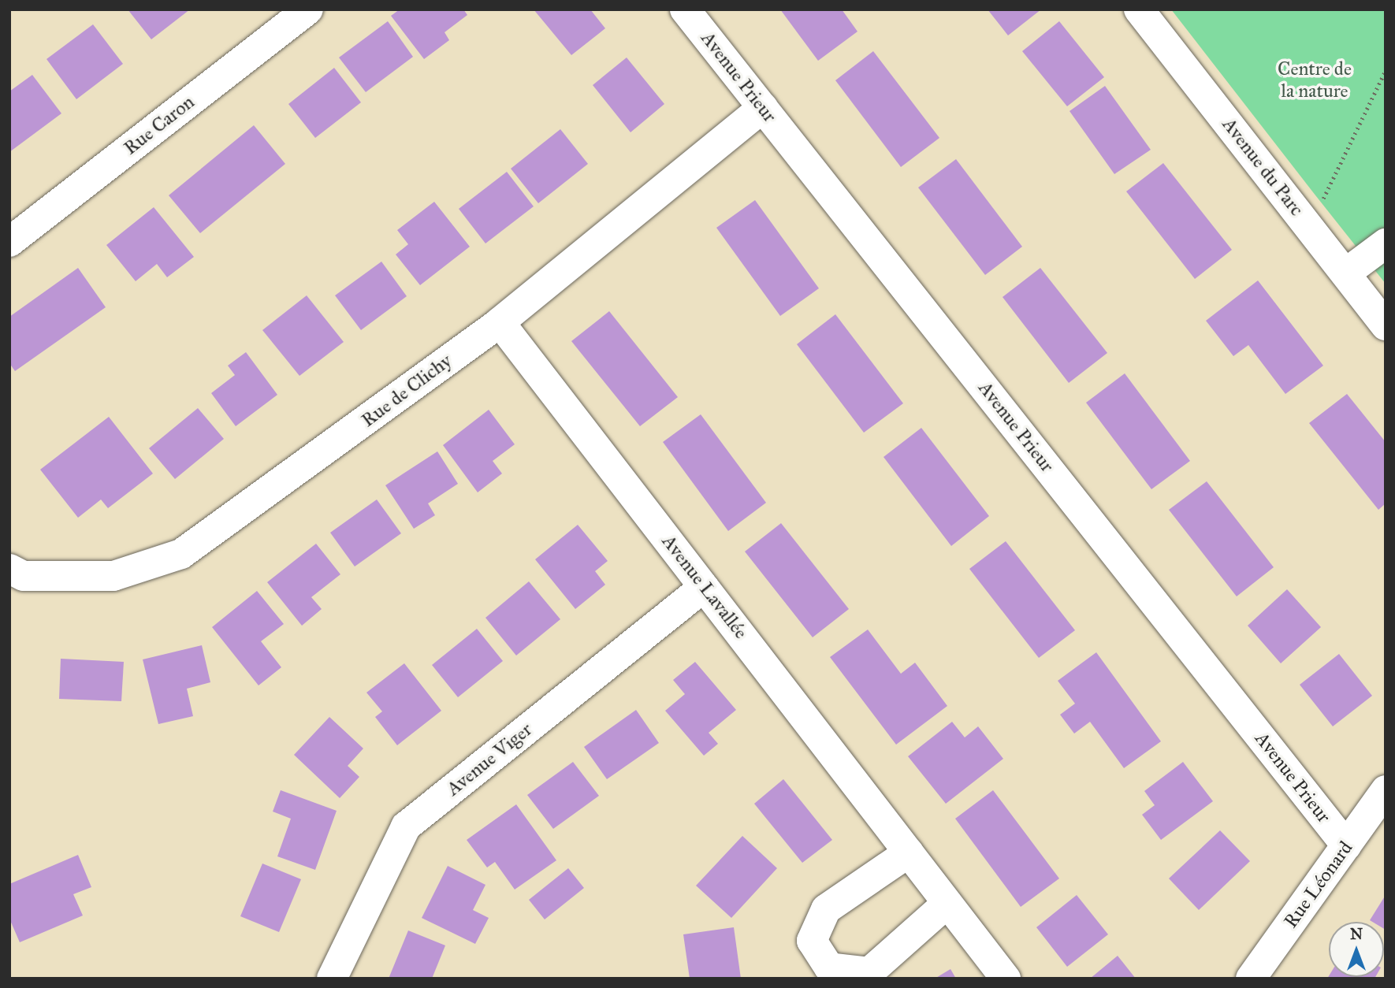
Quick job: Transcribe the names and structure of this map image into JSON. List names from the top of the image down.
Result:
{
  "streets": {
    "street": [
      "Avenue Prieur",
      "Rue Caron",
      "Avenue du Parc",
      "Rue de Clichy",
      "Avenue Lavallée",
      "Avenue Viger",
      "Rue Léonard"
    ]
  },
  "crossings": [
    ["Avenue Prieur", "Rue de Clichy"],
    ["Avenue Prieur", "Rue Léonard"],
    ["Rue de Clichy", "Avenue Lavallée"],
    ["Avenue Lavallée", "Avenue Viger"]
  ],
  "parks": ["Centre de la nature"],
  "north": "top"
}
